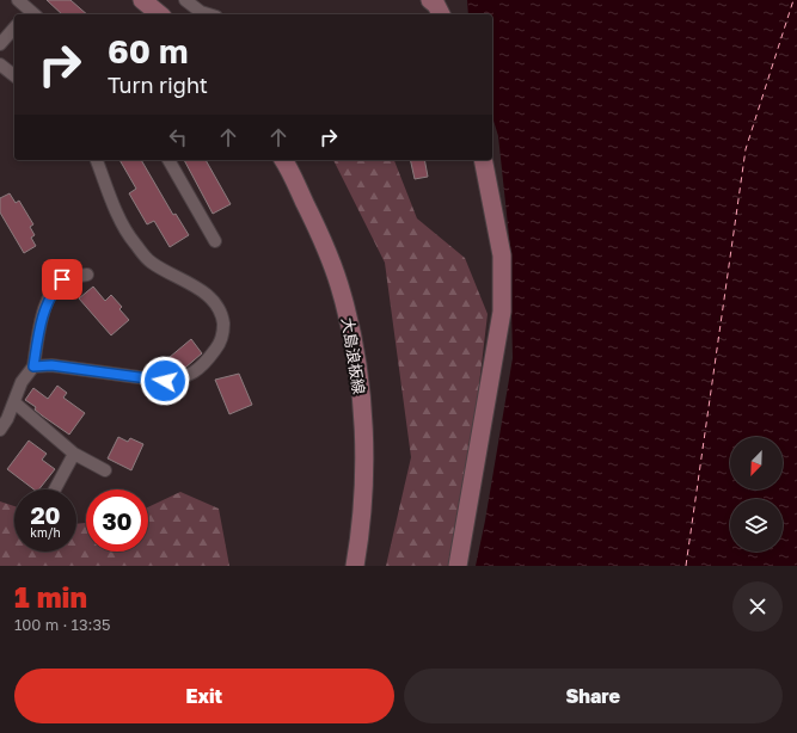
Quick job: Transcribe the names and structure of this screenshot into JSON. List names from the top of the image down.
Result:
{
  "streets": {
    "main road": ["大島浪板線"]
  },
  "north": "bottom left",
  "page": {
    "turn": ["60 m", "Turn right"],
    "speed": "20 km/h",
    "limit": "30",
    "heading": ["1 min", "100 m · 13:35"],
    "buttons": ["Exit", "Share"]
  }
}
